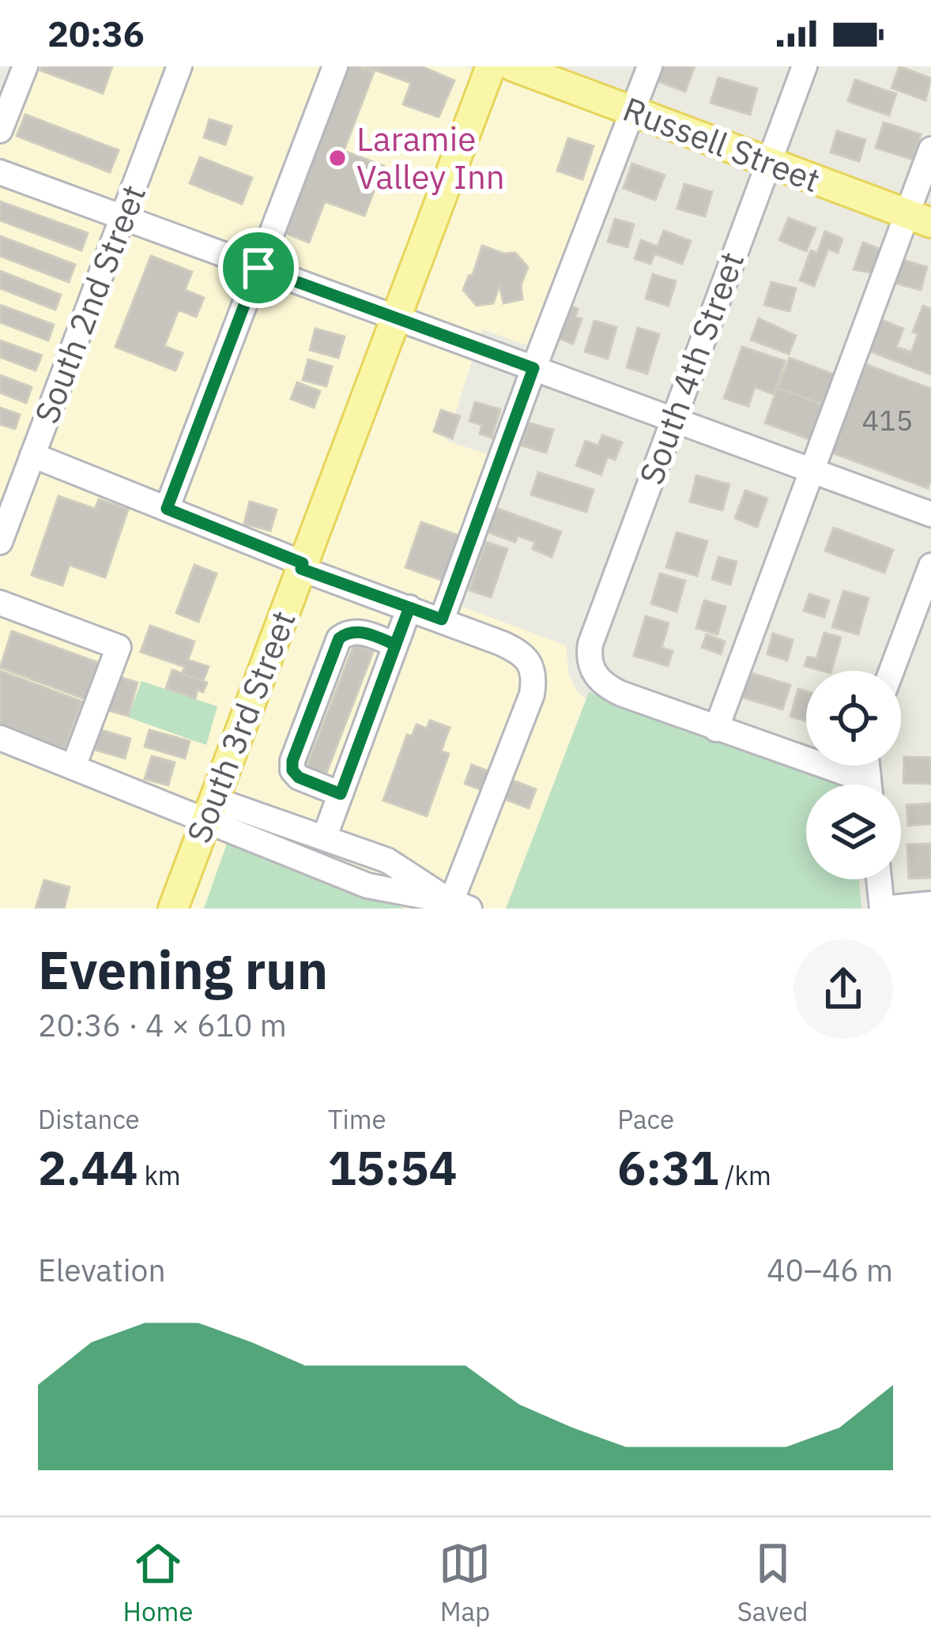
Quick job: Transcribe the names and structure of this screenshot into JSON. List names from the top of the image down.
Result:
{
  "streets": {
    "main road": ["Russell Street", "South 3rd Street"],
    "street": ["South 2nd Street", "South 4th Street"]
  },
  "crossings": [
    ["Russell Street", "South 4th Street"]
  ],
  "places": ["Laramie Valley Inn"],
  "house_numbers": ["415"],
  "page": {
    "status": "20:36",
    "heading": ["Evening run", "20:36 · 4 × 610 m"],
    "stats": [
      ["Distance", "2.44 km"],
      ["Time", "15:54"],
      ["Pace", "6:31 /km"]
    ],
    "chart": ["Elevation", "40–46 m"],
    "tabs": ["Home", "Map", "Saved"]
  }
}
